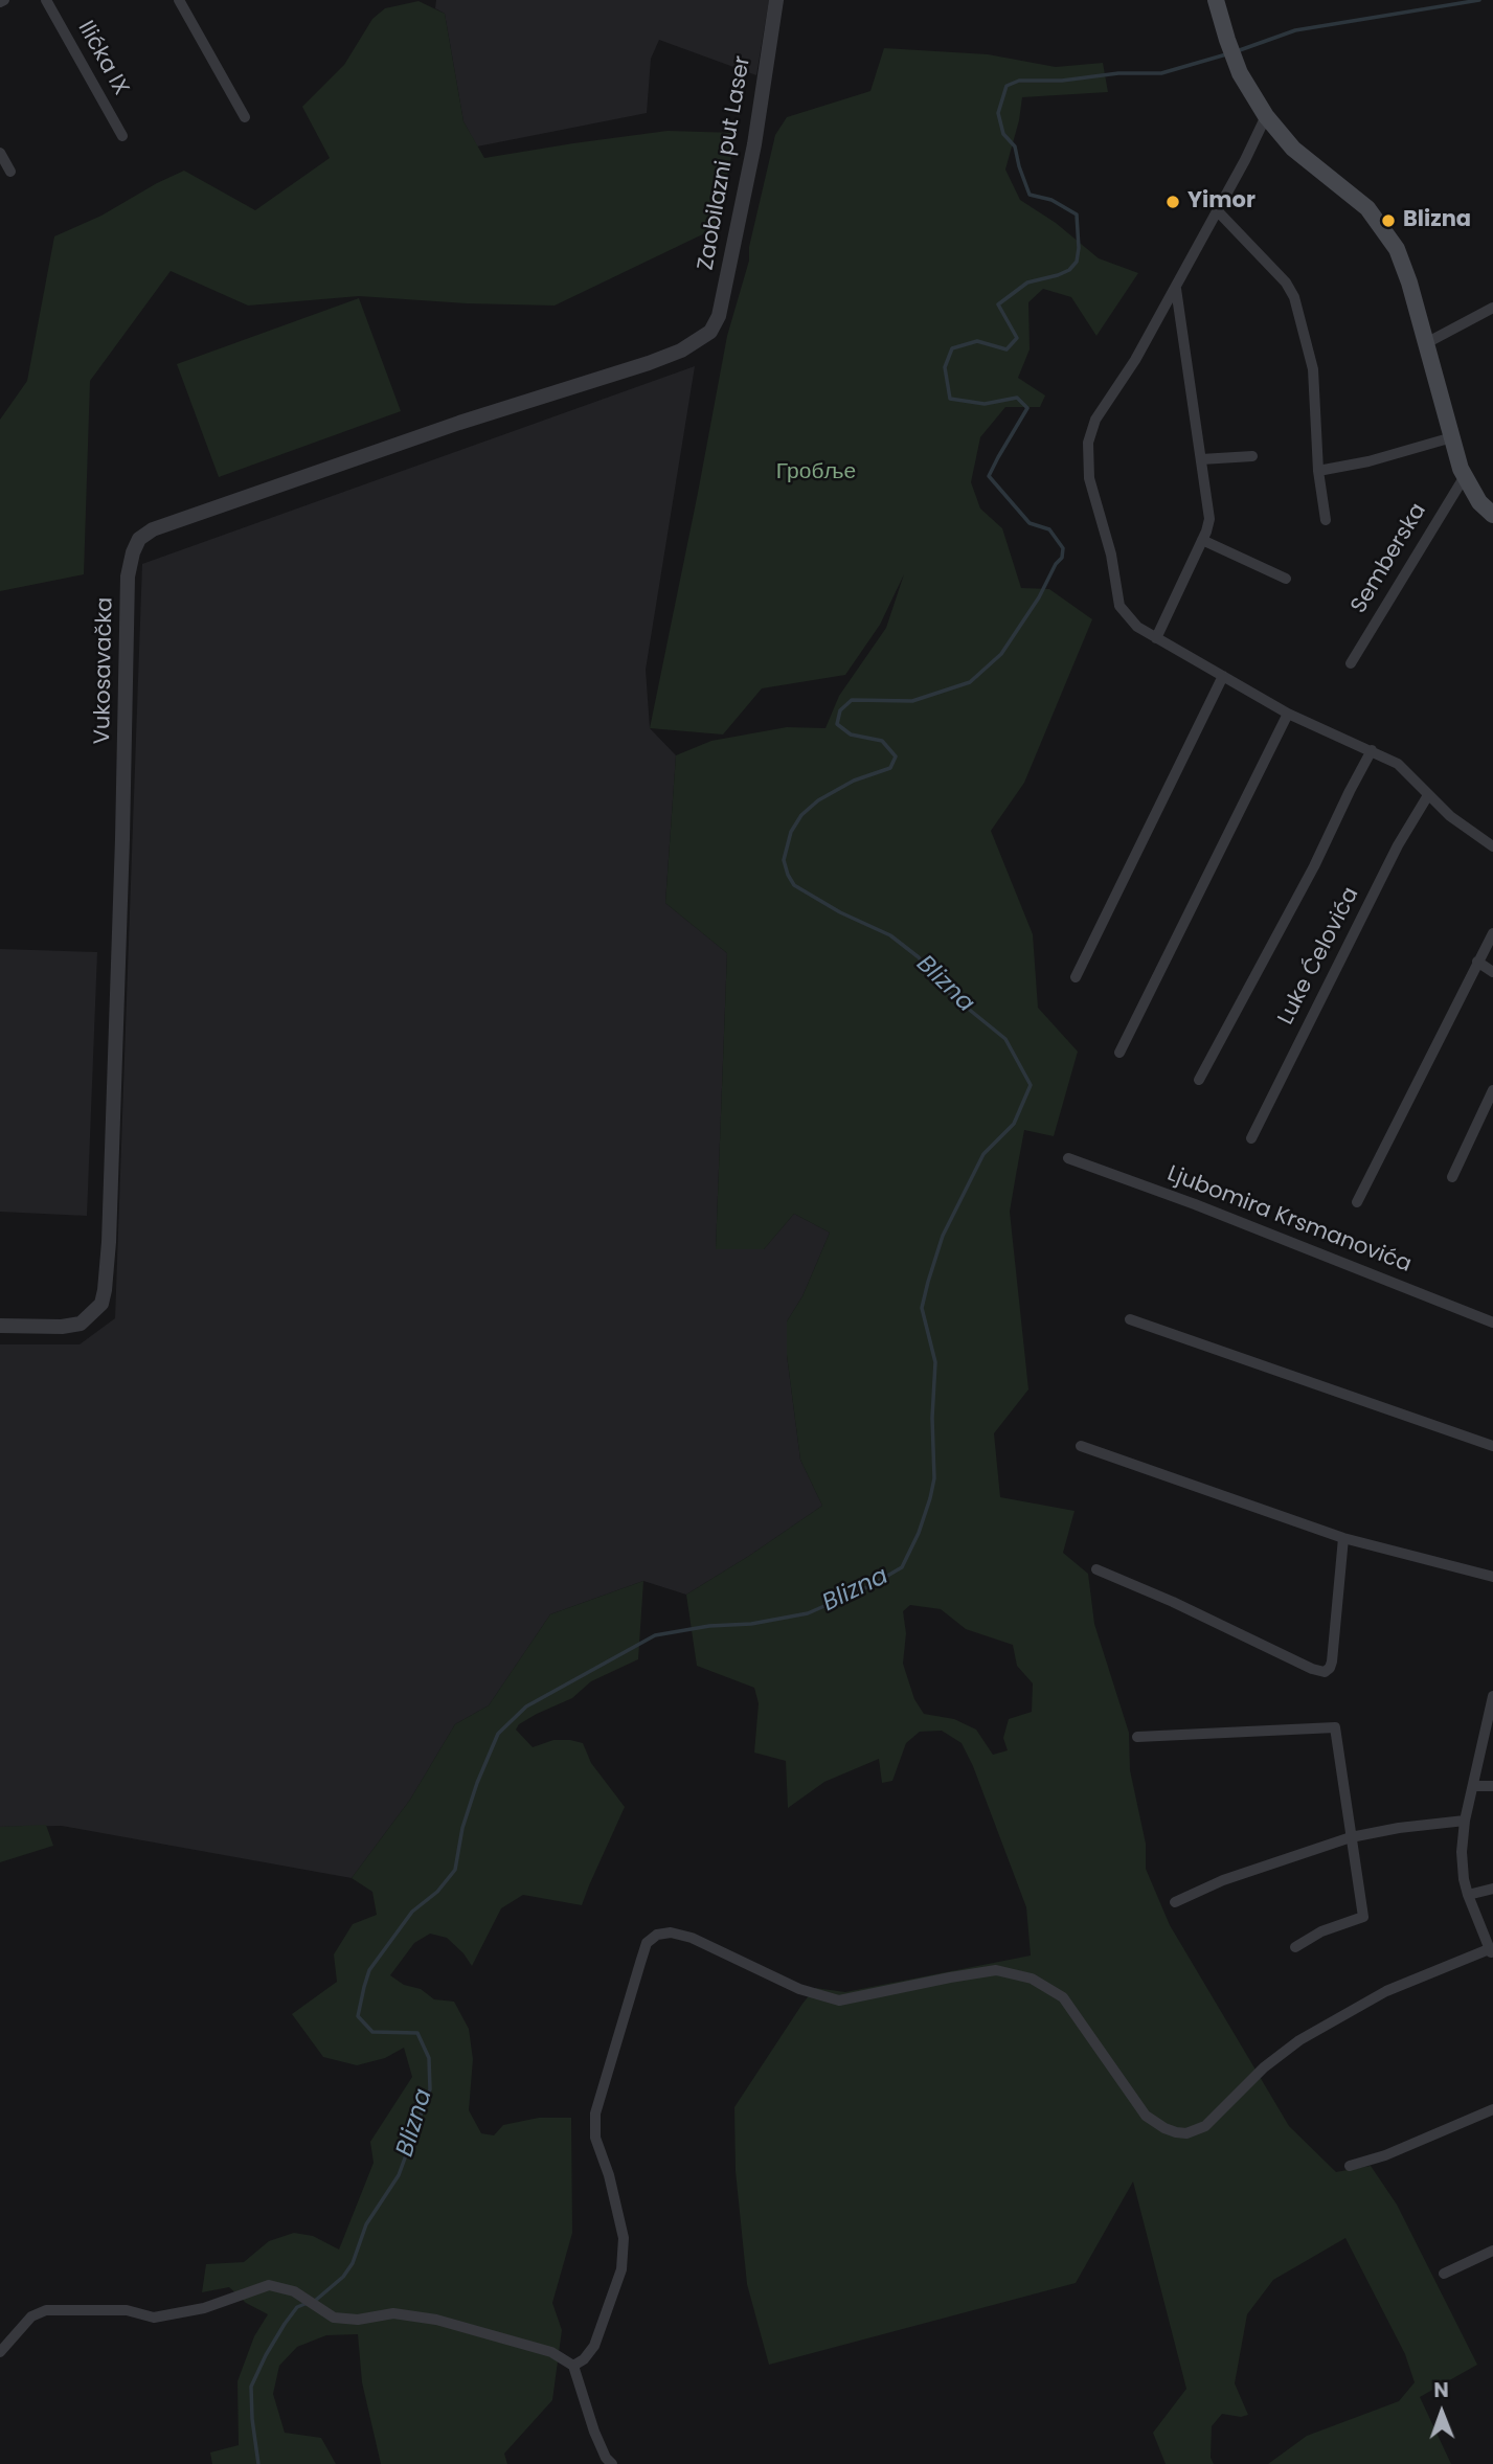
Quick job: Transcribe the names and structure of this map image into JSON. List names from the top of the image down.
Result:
{
  "streets": {
    "street": [
      "Ilićka IX",
      "Zaobilazni put Laser",
      "Semberska",
      "Vukosavačka",
      "Luke Ćelovića",
      "Ljubomira Krsmanovića"
    ]
  },
  "crossings": [
    ["Zaobilazni put Laser", "Vukosavačka"]
  ],
  "water": ["Blizna"],
  "parks": ["Гробље"],
  "places": ["Yimor", "Blizna"],
  "north": "top"
}
